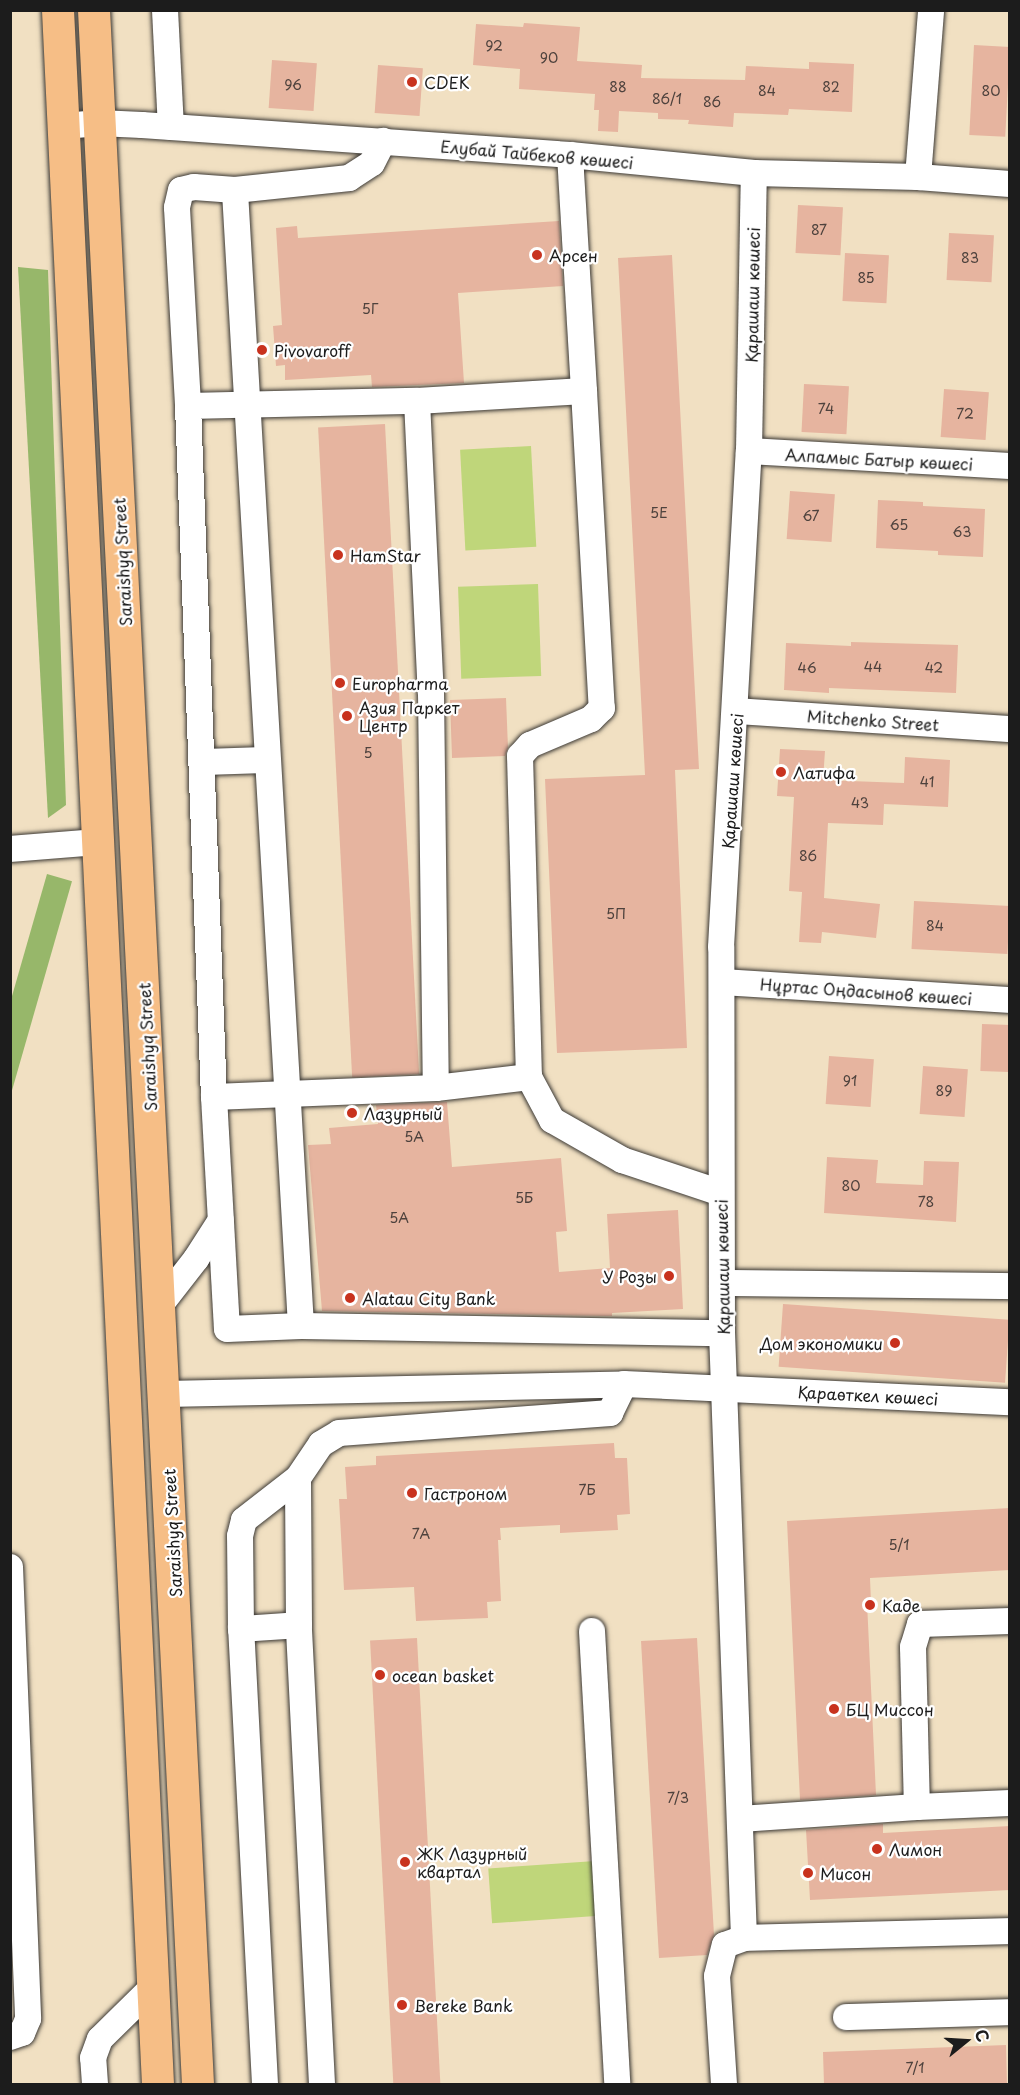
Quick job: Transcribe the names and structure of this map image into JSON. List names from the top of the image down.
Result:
{
  "streets": {
    "main road": ["Saraishyq Street"],
    "street": [
      "Елубай Тайбеков көшесі",
      "Қарашаш көшесі",
      "Алпамыс Батыр көшесі",
      "Mitchenko Street",
      "Нұртас Оңдасынов көшесі",
      "Қараөткел көшесі"
    ]
  },
  "crossings": [
    ["Елубай Тайбеков көшесі", "Қарашаш көшесі"],
    ["Елубай Тайбеков көшесі", "Saraishyq Street"],
    ["Қарашаш көшесі", "Алпамыс Батыр көшесі"],
    ["Қарашаш көшесі", "Mitchenko Street"],
    ["Қарашаш көшесі", "Нұртас Оңдасынов көшесі"],
    ["Қарашаш көшесі", "Қараөткел көшесі"],
    ["Saraishyq Street", "Қараөткел көшесі"]
  ],
  "places": [
    "CDEK",
    "Арсен",
    "Pivovaroff",
    "HamStar",
    "Europharma",
    "Азия Паркет Центр",
    "Латифа",
    "Лазурный",
    "У Розы",
    "Alatau City Bank",
    "Дом экономики",
    "Гастроном",
    "Каде",
    "ocean basket",
    "БЦ Миссон",
    "Лимон",
    "ЖК Лазурный квартал",
    "Мисон",
    "Bereke Bank"
  ],
  "house_numbers": [
    "92",
    "90",
    "96",
    "88",
    "82",
    "84",
    "80",
    "86/1",
    "86",
    "87",
    "83",
    "85",
    "5Г",
    "74",
    "72",
    "5Е",
    "67",
    "65",
    "63",
    "44",
    "46",
    "42",
    "5",
    "41",
    "43",
    "86",
    "5П",
    "84",
    "91",
    "89",
    "5А",
    "80",
    "5Б",
    "78",
    "5А",
    "7Б",
    "7А",
    "5/1",
    "7/3",
    "7/1"
  ],
  "north": "right"
}
